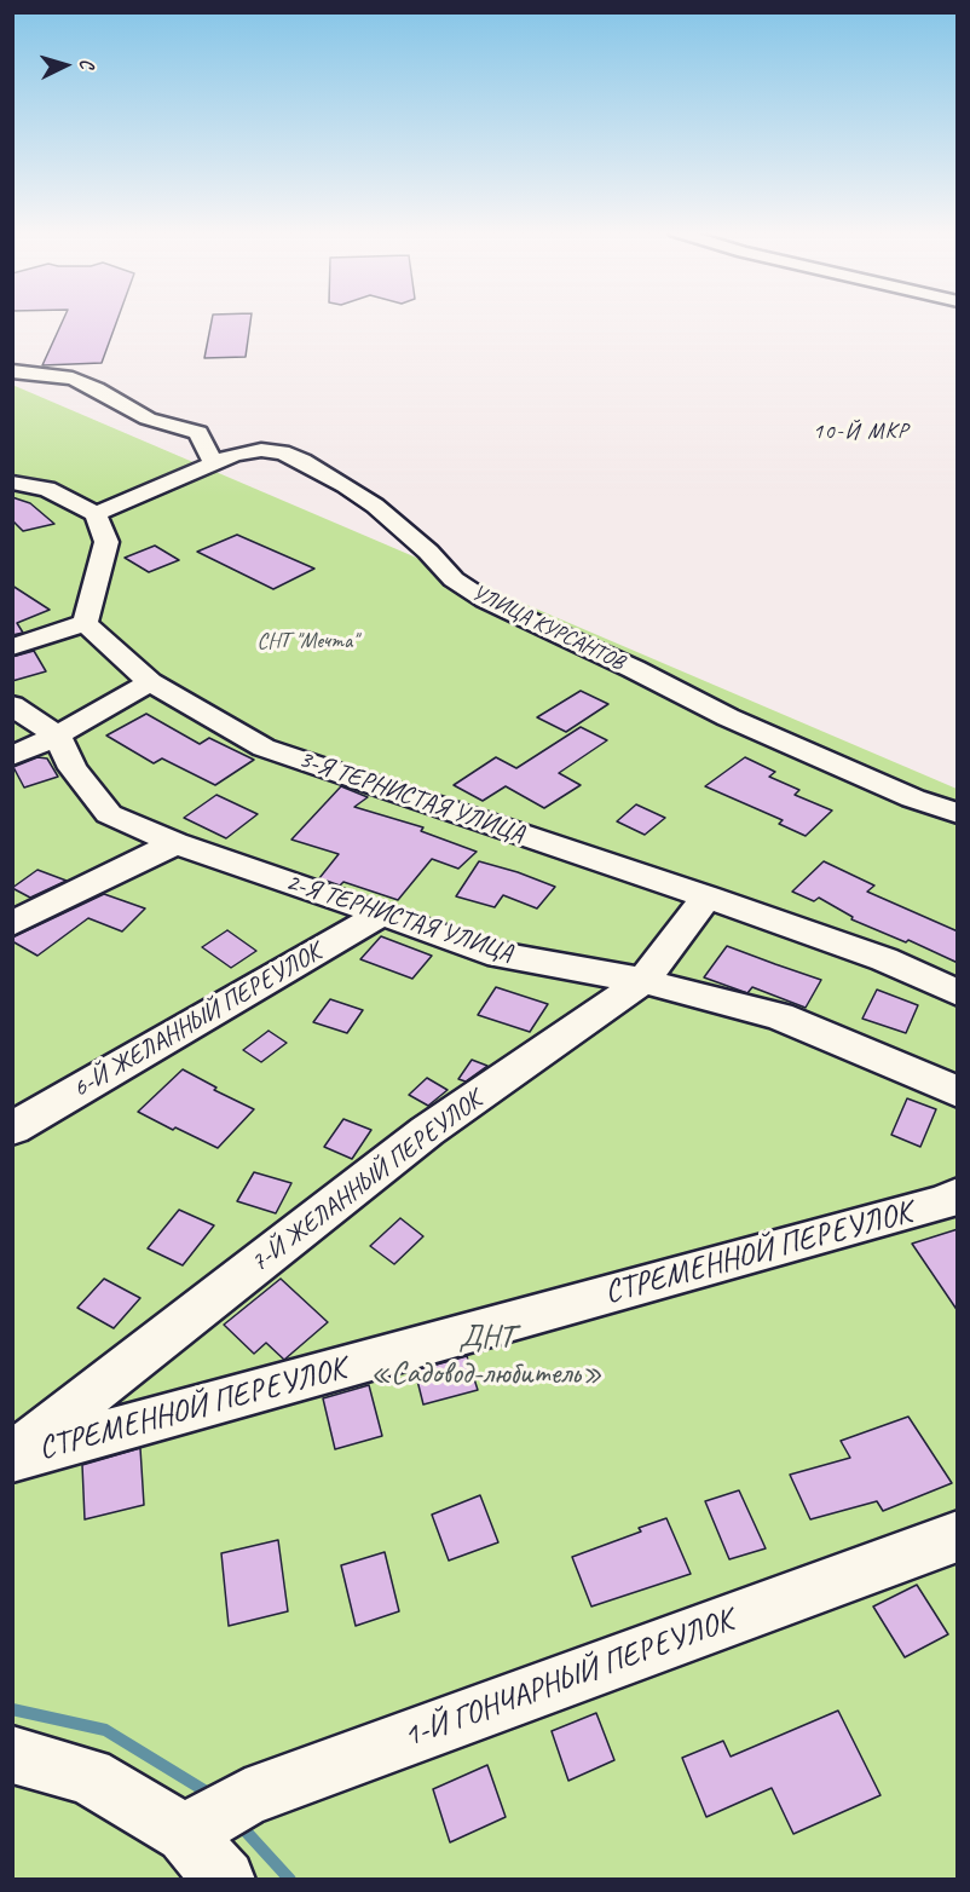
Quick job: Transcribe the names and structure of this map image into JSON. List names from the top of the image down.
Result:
{
  "streets": {
    "street": [
      "УЛИЦА КУРСАНТОВ",
      "3-Я ТЕРНИСТАЯ УЛИЦА",
      "2-Я ТЕРНИСТАЯ УЛИЦА",
      "6-Й ЖЕЛАННЫЙ ПЕРЕУЛОК",
      "7-Й ЖЕЛАННЫЙ ПЕРЕУЛОК",
      "СТРЕМЕННОЙ ПЕРЕУЛОК",
      "1-Й ГОНЧАРНЫЙ ПЕРЕУЛОК"
    ]
  },
  "crossings": [
    ["3-Я ТЕРНИСТАЯ УЛИЦА", "7-Й ЖЕЛАННЫЙ ПЕРЕУЛОК"],
    ["2-Я ТЕРНИСТАЯ УЛИЦА", "6-Й ЖЕЛАННЫЙ ПЕРЕУЛОК"],
    ["2-Я ТЕРНИСТАЯ УЛИЦА", "7-Й ЖЕЛАННЫЙ ПЕРЕУЛОК"],
    ["7-Й ЖЕЛАННЫЙ ПЕРЕУЛОК", "СТРЕМЕННОЙ ПЕРЕУЛОК"]
  ],
  "districts": ["10-Й МКР"],
  "parks": ["СНТ \"Мечта\"", "ДНТ «Садовод-любитель»"],
  "north": "right"
}
